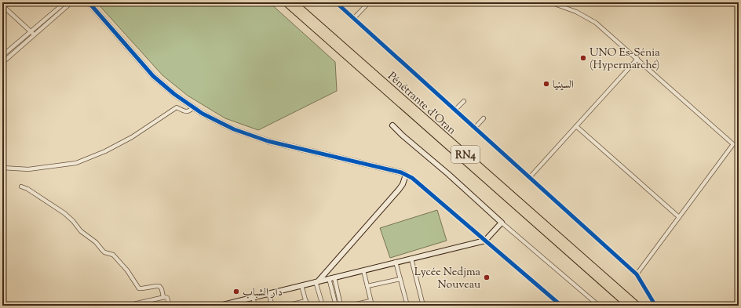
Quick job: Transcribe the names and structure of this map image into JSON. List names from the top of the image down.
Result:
{
  "streets": {
    "highway": ["Pénétrante d'Oran", "RN4"]
  },
  "places": [
    "UNO Es-Sénia (Hypermarché)",
    "السينيا",
    "Lycée Nedjma Nouveau",
    "دار الشباب"
  ]
}
